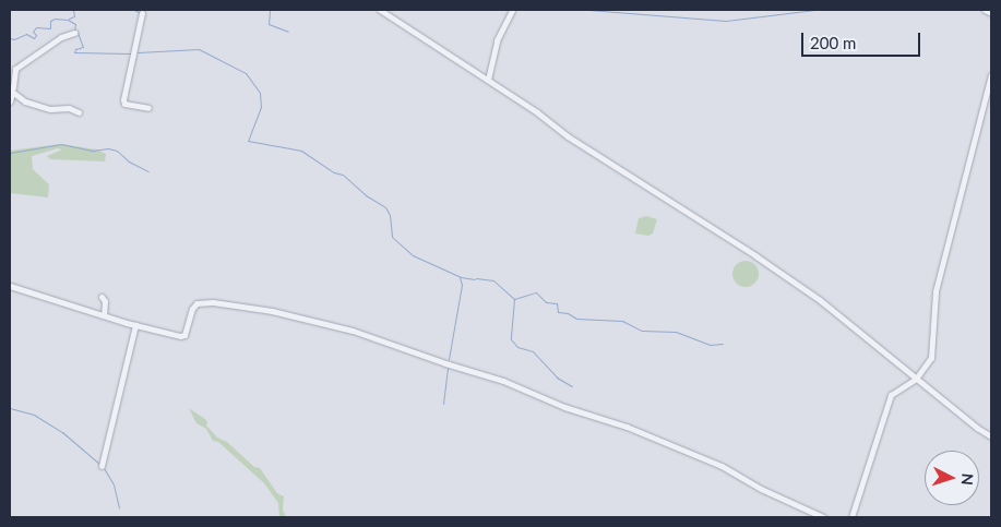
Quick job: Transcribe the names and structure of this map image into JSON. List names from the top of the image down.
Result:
{
  "scale_bar": "200 m",
  "north": "right"
}
